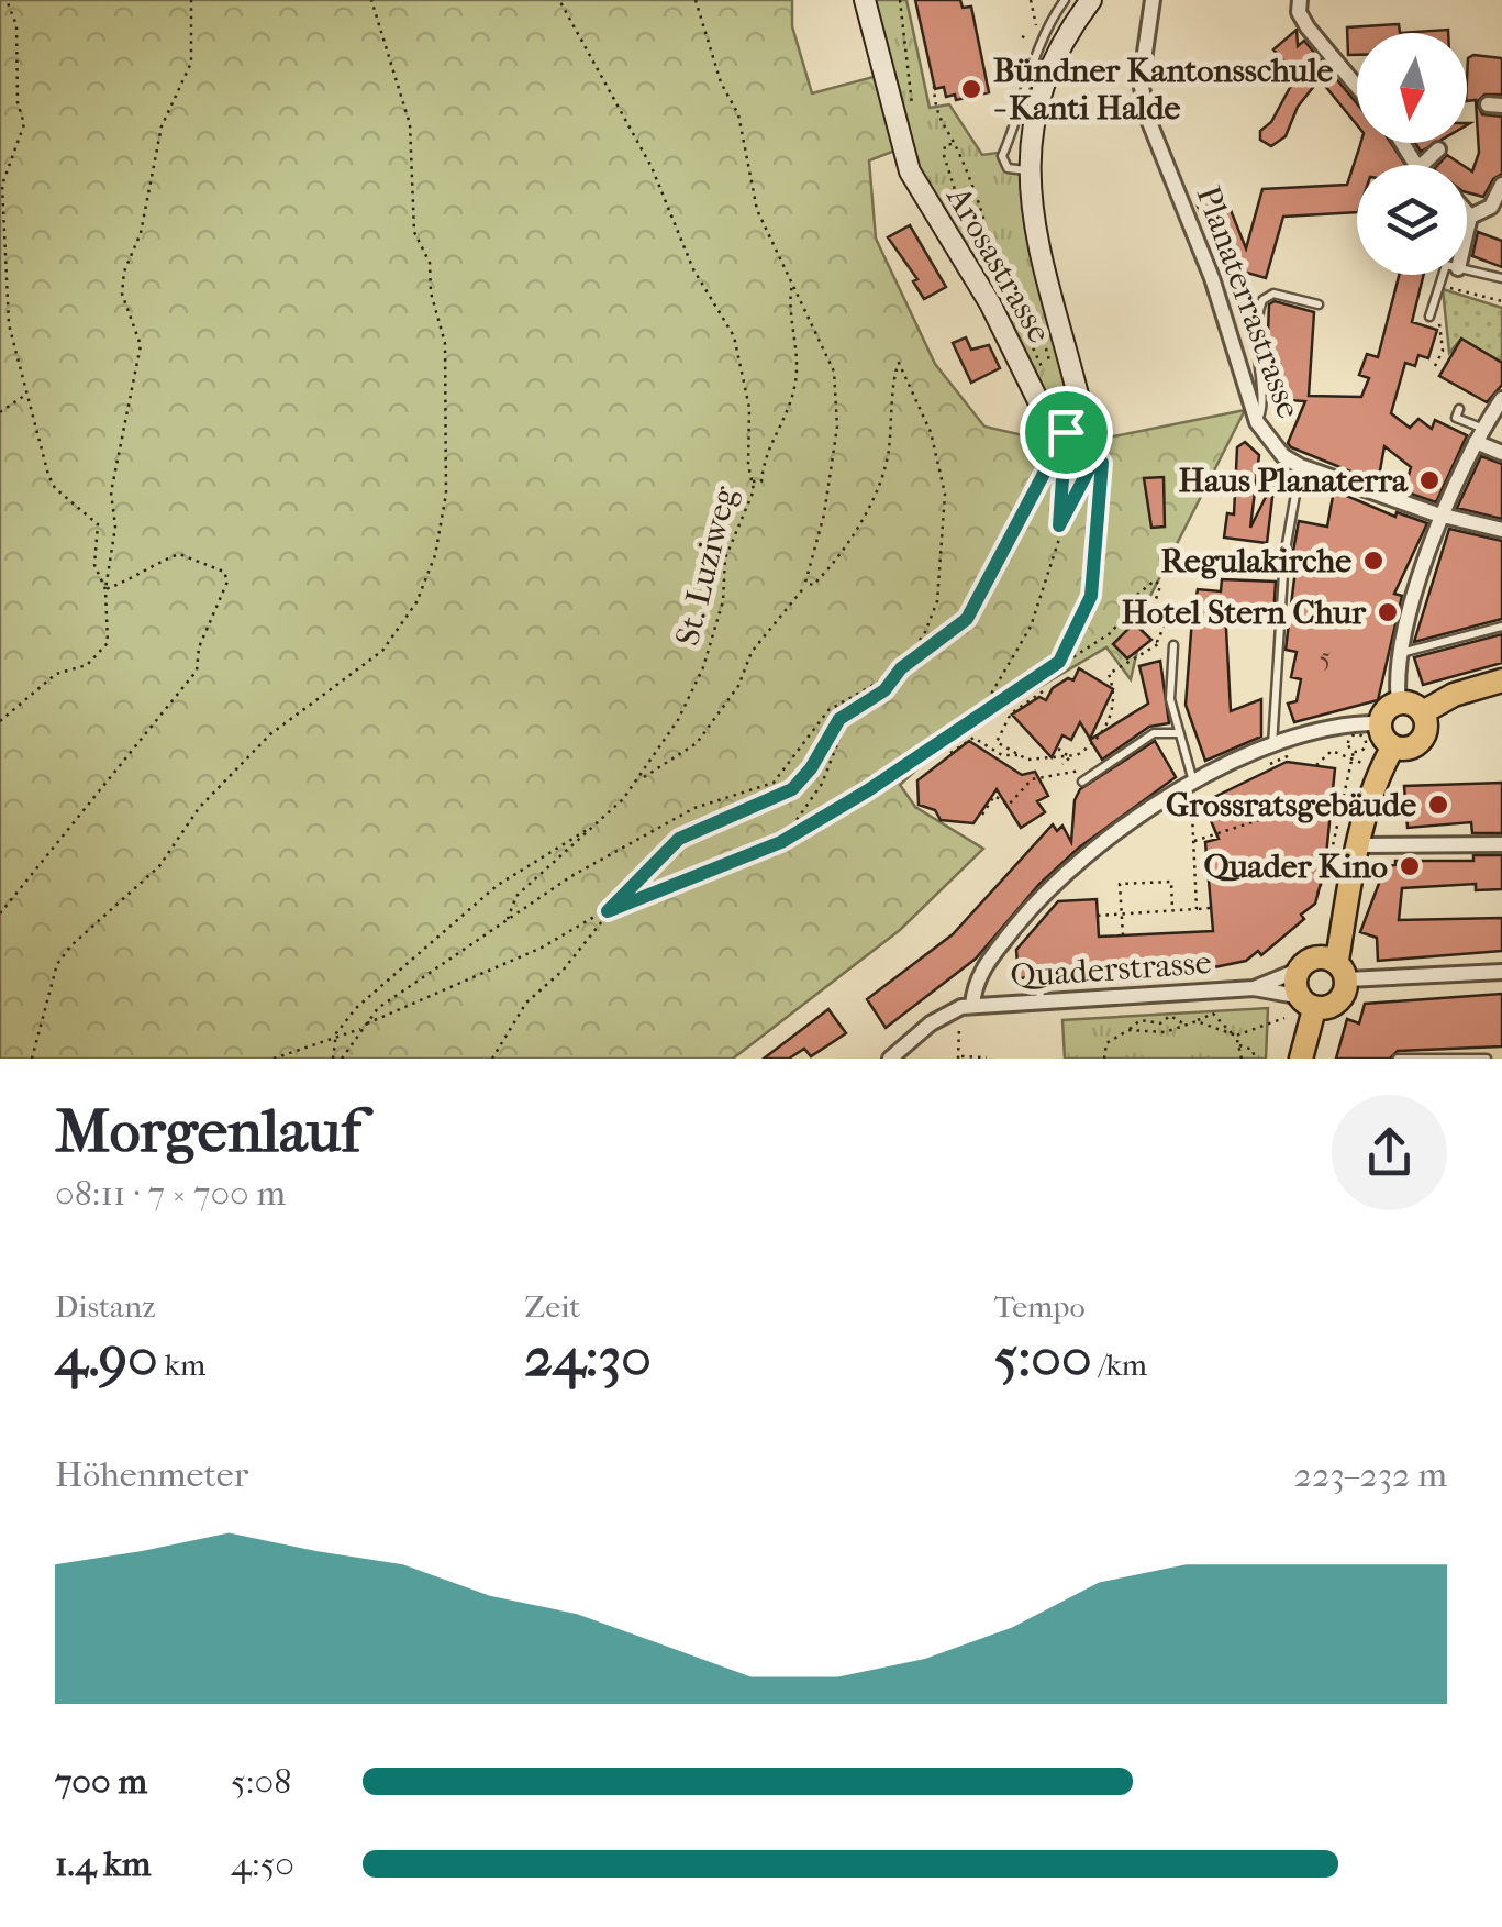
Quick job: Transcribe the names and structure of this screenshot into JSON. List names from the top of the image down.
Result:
{
  "streets": {
    "main road": ["Arosastrasse"],
    "street": ["Planaterrastrasse", "Quaderstrasse"],
    "path": ["St. Luziweg"]
  },
  "places": [
    "Bündner Kantonsschule - Kanti Halde",
    "Haus Planaterra",
    "Regulakirche",
    "Hotel Stern Chur",
    "Grossratsgebäude",
    "Quader Kino"
  ],
  "house_numbers": ["5"],
  "north": "bottom",
  "page": {
    "heading": ["Morgenlauf", "08:11 · 7 × 700 m"],
    "stats": [
      ["Distanz", "4.90 km"],
      ["Zeit", "24:30"],
      ["Tempo", "5:00 /km"]
    ],
    "chart": ["Höhenmeter", "223–232 m"],
    "list": [
      {
        "name": "700 m",
        "note": "5:08"
      },
      {
        "name": "1.4 km",
        "note": "4:50"
      }
    ]
  }
}
